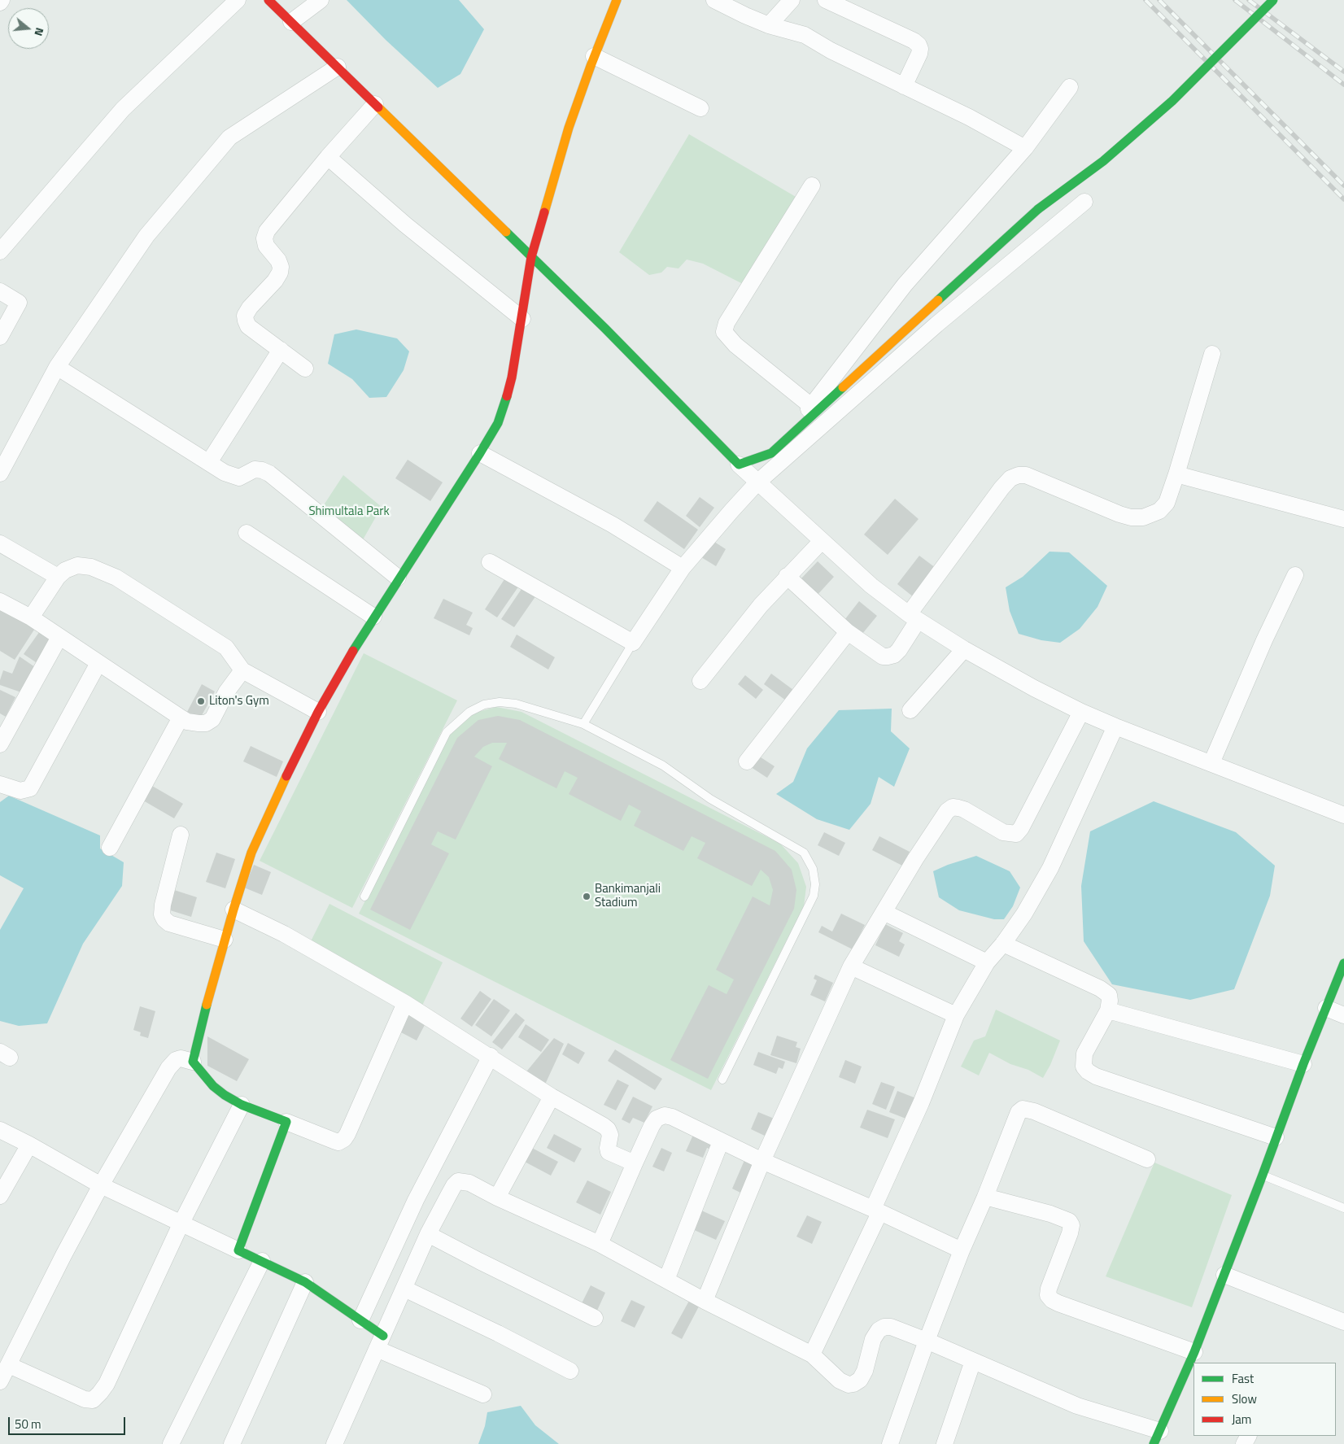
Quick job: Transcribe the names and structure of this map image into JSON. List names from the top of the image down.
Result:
{
  "parks": ["Shimultala Park"],
  "places": ["Liton's Gym", "Bankimanjali Stadium"],
  "legend": ["Fast", "Slow", "Jam"],
  "scale_bar": "50 m",
  "north": "right"
}
